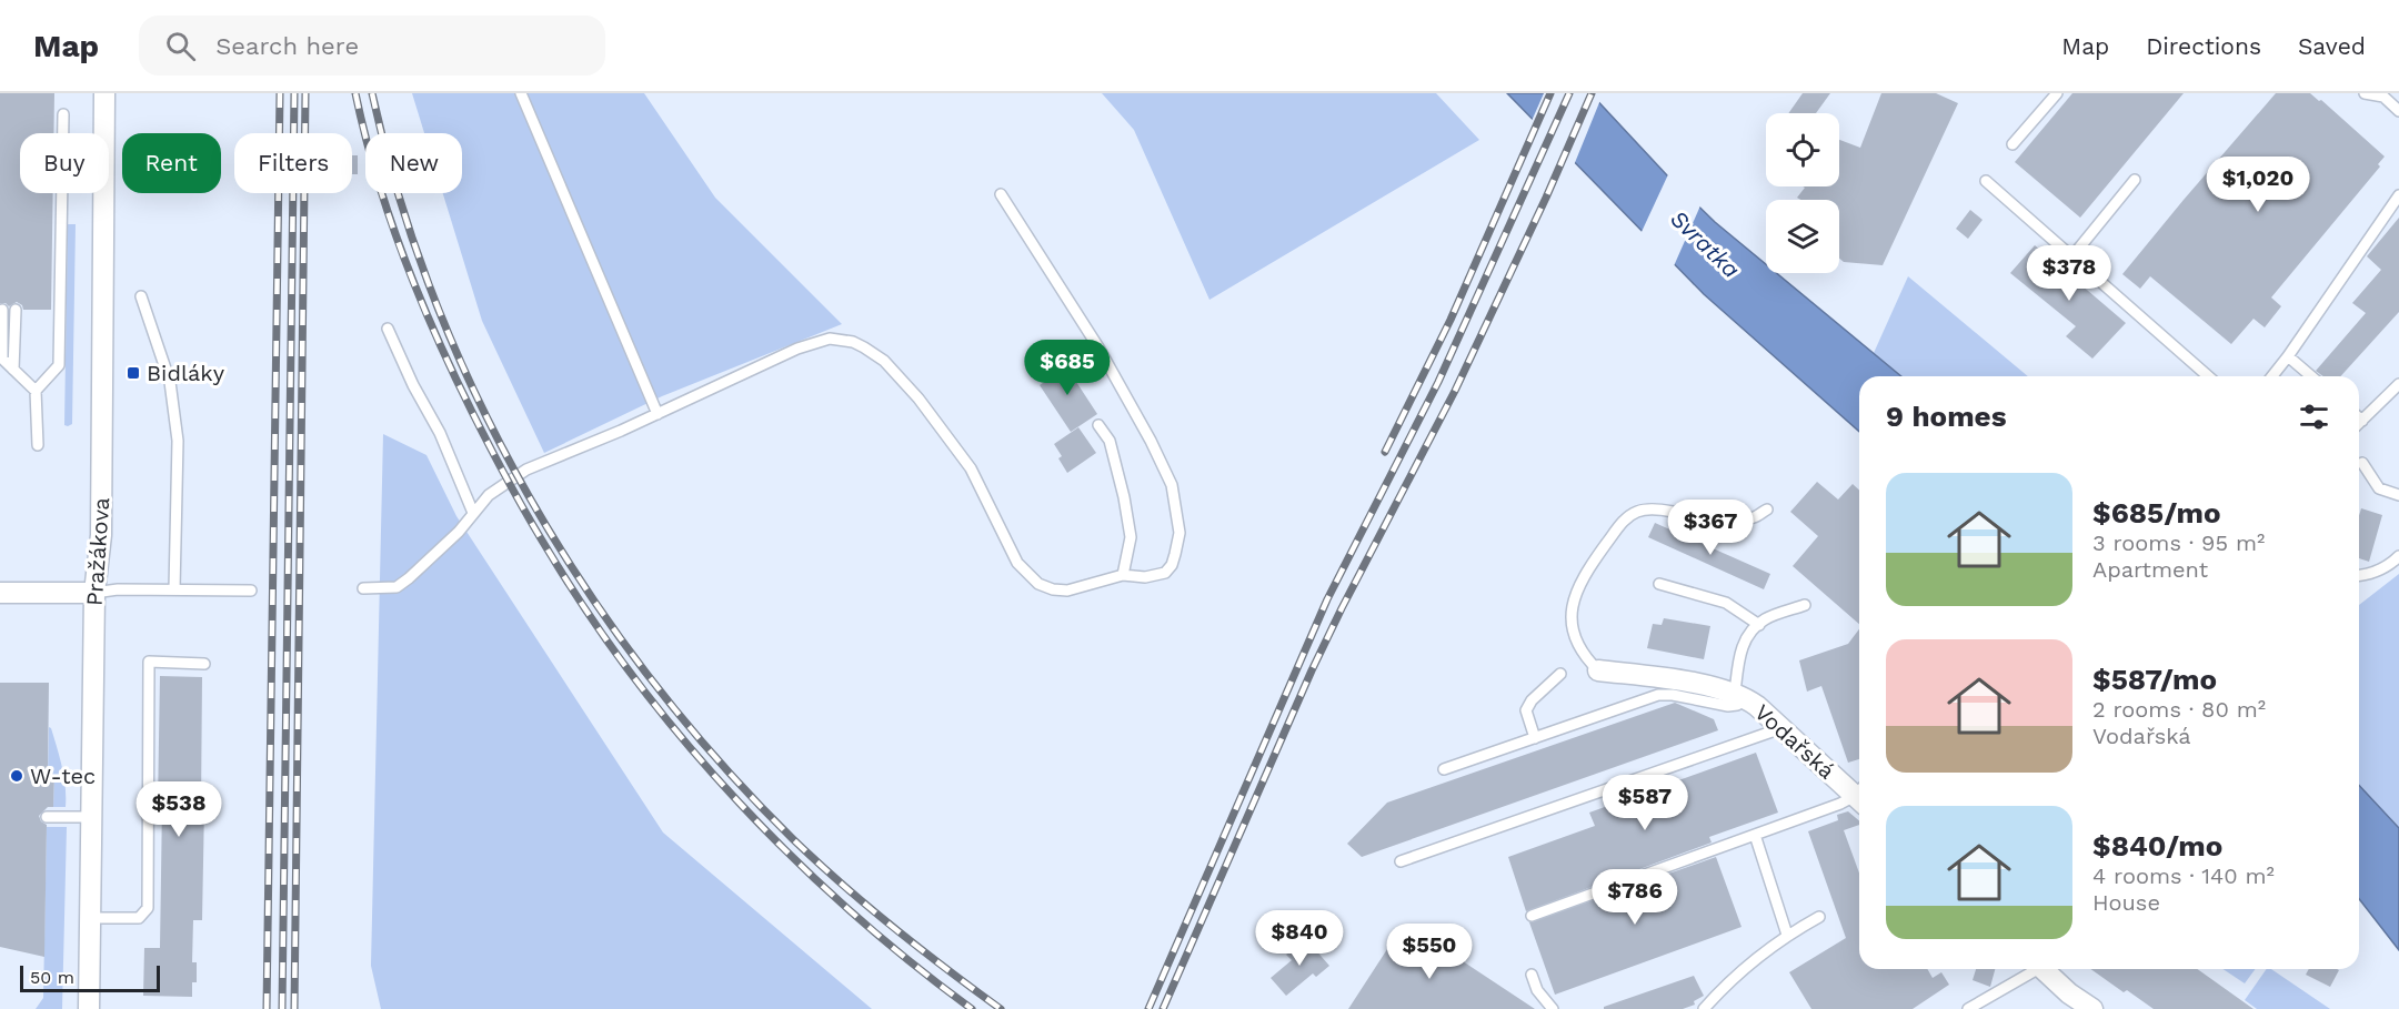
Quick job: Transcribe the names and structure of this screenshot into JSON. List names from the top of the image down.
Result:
{
  "streets": {
    "street": ["Pražákova", "Vodařská"]
  },
  "water": ["Svratka"],
  "places": {
    "transit": ["Bidláky"],
    "other": ["W-tec"]
  },
  "scale_bar": "50 m",
  "page": {
    "header": "Map",
    "search": "Search here",
    "nav": ["Map", "Directions", "Saved"],
    "chip": [
      "Buy",
      "Rent",
      "Filters",
      "New"
    ],
    "price": [
      "$1,020",
      "$378",
      "$685",
      "$367",
      "$587",
      "$538",
      "$786",
      "$840",
      "$550"
    ],
    "heading": "9 homes",
    "list": [
      {
        "name": "$685/mo",
        "note": "3 rooms · 95 m² · Apartment"
      },
      {
        "name": "$587/mo",
        "note": "2 rooms · 80 m² · Vodařská"
      },
      {
        "name": "$840/mo",
        "note": "4 rooms · 140 m² · House"
      }
    ],
    "scale": "50 m"
  }
}
